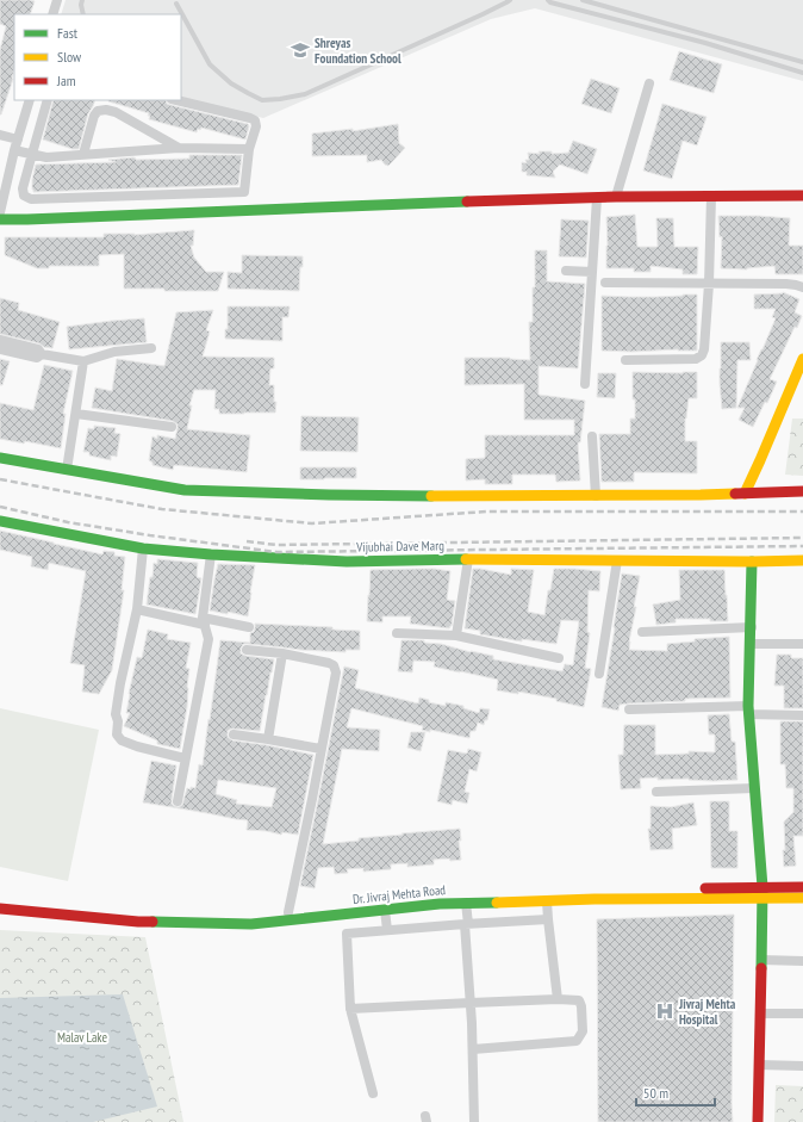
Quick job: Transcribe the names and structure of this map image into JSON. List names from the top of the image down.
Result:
{
  "streets": {
    "street": ["Vijubhai Dave Marg", "Dr. Jivraj Mehta Road"]
  },
  "parks": ["Malav Lake"],
  "places": {
    "school or university": ["Shreyas Foundation School"],
    "hospital": ["Jivraj Mehta Hospital"]
  },
  "legend": ["Fast", "Slow", "Jam"],
  "scale_bar": "50 m"
}
